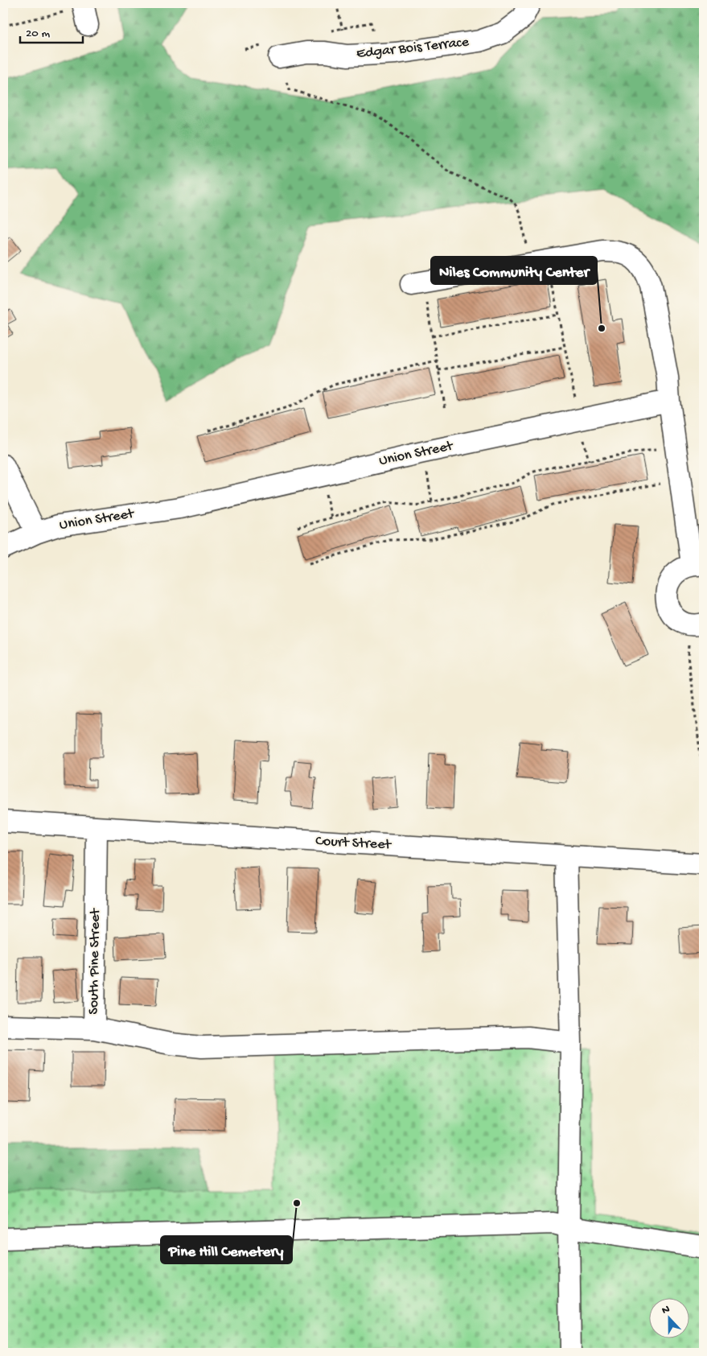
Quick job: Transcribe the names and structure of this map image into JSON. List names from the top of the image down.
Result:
{
  "streets": {
    "street": [
      "Edgar Bois Terrace",
      "Union Street",
      "Court Street",
      "South Pine Street"
    ]
  },
  "crossings": [
    ["Court Street", "South Pine Street"]
  ],
  "places": ["Niles Community Center", "Pine Hill Cemetery"],
  "scale_bar": "20 m",
  "north": "top"
}
